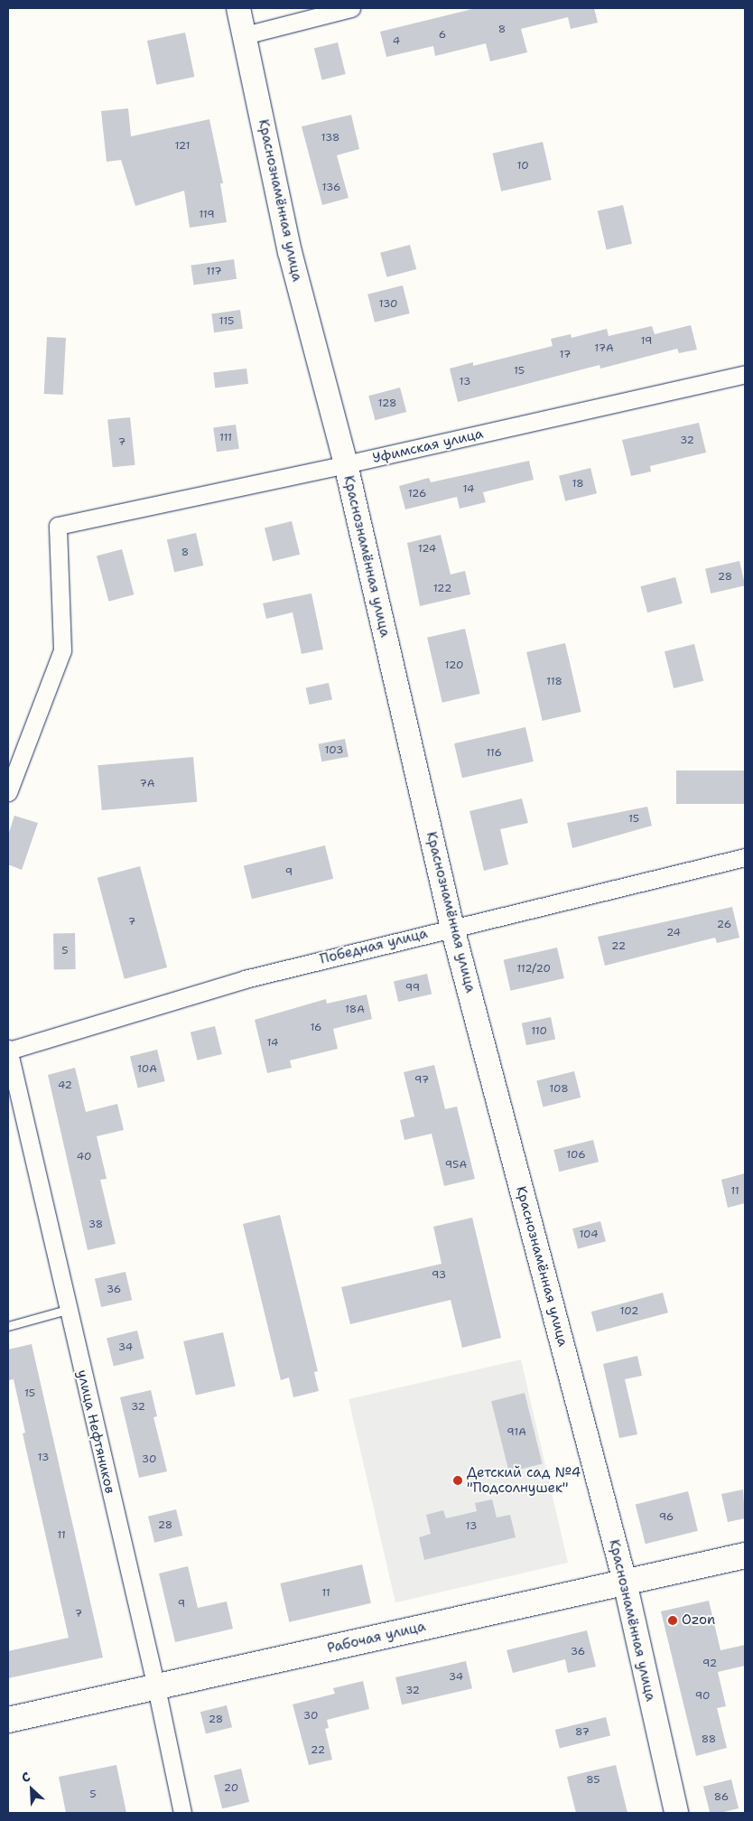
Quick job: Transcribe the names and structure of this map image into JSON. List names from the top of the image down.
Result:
{
  "streets": {
    "main road": ["Рабочая улица"],
    "street": [
      "Краснознамённая улица",
      "Уфимская улица",
      "Победная улица",
      "улица Нефтяников"
    ]
  },
  "crossings": [
    ["Краснознамённая улица", "Уфимская улица"],
    ["Краснознамённая улица", "Победная улица"],
    ["Краснознамённая улица", "Рабочая улица"],
    ["Победная улица", "улица Нефтяников"],
    ["улица Нефтяников", "Рабочая улица"]
  ],
  "places": ["Детский сад №4 \"Подсолнушек\"", "Ozon"],
  "house_numbers": [
    "8",
    "6",
    "4",
    "138",
    "121",
    "10",
    "136",
    "119",
    "117",
    "130",
    "115",
    "19",
    "17А",
    "17",
    "15",
    "13",
    "128",
    "111",
    "32",
    "7",
    "18",
    "14",
    "126",
    "124",
    "8",
    "28",
    "122",
    "120",
    "118",
    "103",
    "116",
    "7А",
    "15",
    "9",
    "7",
    "26",
    "24",
    "22",
    "5",
    "112/20",
    "99",
    "18А",
    "16",
    "110",
    "14",
    "10А",
    "97",
    "42",
    "108",
    "106",
    "40",
    "95А",
    "11",
    "38",
    "104",
    "93",
    "36",
    "102",
    "34",
    "15",
    "32",
    "91А",
    "13",
    "30",
    "96",
    "28",
    "13",
    "11",
    "11",
    "9",
    "7",
    "36",
    "92",
    "34",
    "32",
    "90",
    "30",
    "28",
    "87",
    "88",
    "22",
    "85",
    "20",
    "5",
    "86"
  ],
  "north": "top left"
}
